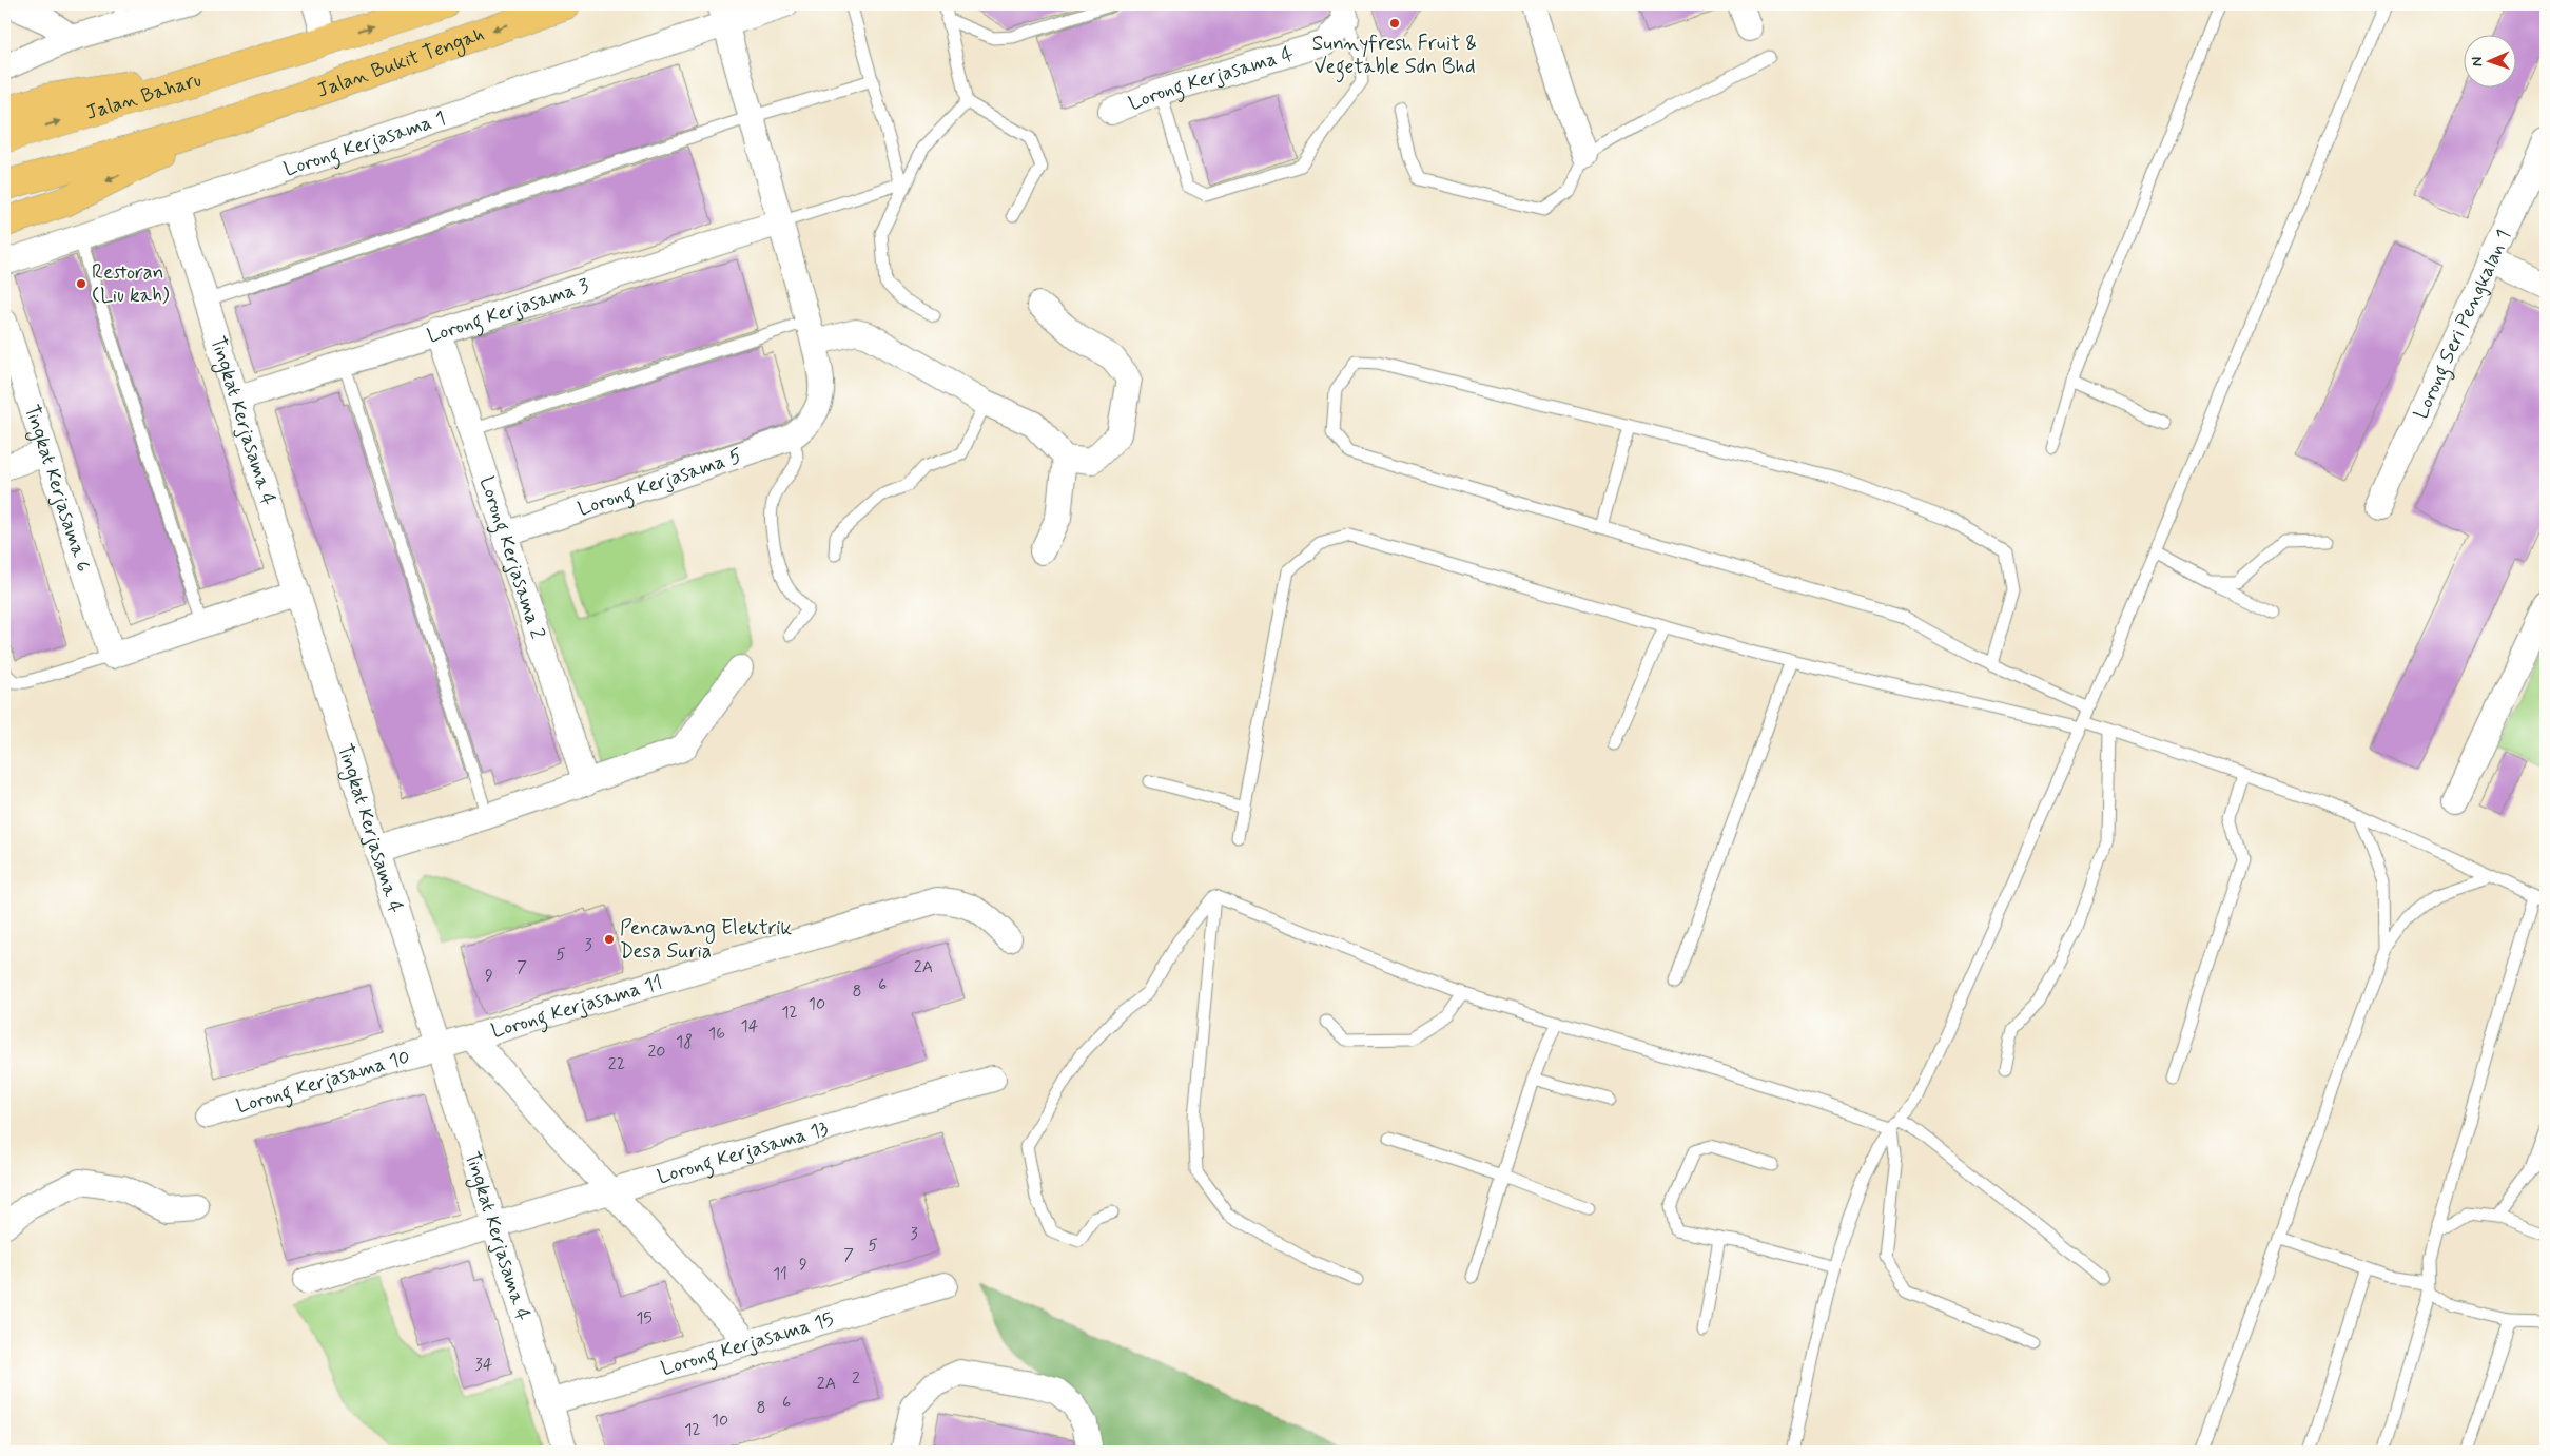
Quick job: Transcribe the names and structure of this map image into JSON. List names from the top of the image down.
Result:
{
  "streets": {
    "highway": ["Jalan Bukit Tengah", "Jalan Baharu"],
    "street": [
      "Lorong Kerjasama 4",
      "Lorong Kerjasama 1",
      "Lorong Kerjasama 3",
      "Lorong Seri Pengkalan 1",
      "Tingkat Kerjasama 4",
      "Lorong Kerjasama 5",
      "Tingkat Kerjasama 6",
      "Lorong Kerjasama 2",
      "Lorong Kerjasama 11",
      "Lorong Kerjasama 10",
      "Lorong Kerjasama 13",
      "Lorong Kerjasama 15"
    ]
  },
  "crossings": [
    ["Jalan Bukit Tengah", "Jalan Baharu"],
    ["Lorong Kerjasama 1", "Tingkat Kerjasama 4"],
    ["Lorong Kerjasama 3", "Tingkat Kerjasama 4"],
    ["Lorong Kerjasama 3", "Lorong Kerjasama 2"],
    ["Tingkat Kerjasama 4", "Lorong Kerjasama 11"],
    ["Tingkat Kerjasama 4", "Lorong Kerjasama 10"],
    ["Tingkat Kerjasama 4", "Lorong Kerjasama 13"],
    ["Tingkat Kerjasama 4", "Lorong Kerjasama 15"],
    ["Lorong Kerjasama 5", "Lorong Kerjasama 2"],
    ["Lorong Kerjasama 11", "Lorong Kerjasama 10"]
  ],
  "places": ["Sunnyfresh Fruit & Vegetable Sdn Bhd", "Restoran (Liu kah)", "Pencawang Elektrik Desa Suria"],
  "house_numbers": [
    "3",
    "5",
    "7",
    "2A",
    "9",
    "6",
    "8",
    "10",
    "12",
    "14",
    "16",
    "18",
    "20",
    "22",
    "3",
    "5",
    "7",
    "9",
    "11",
    "15",
    "34",
    "2",
    "2A",
    "6",
    "8",
    "10",
    "12"
  ],
  "north": "left"
}
